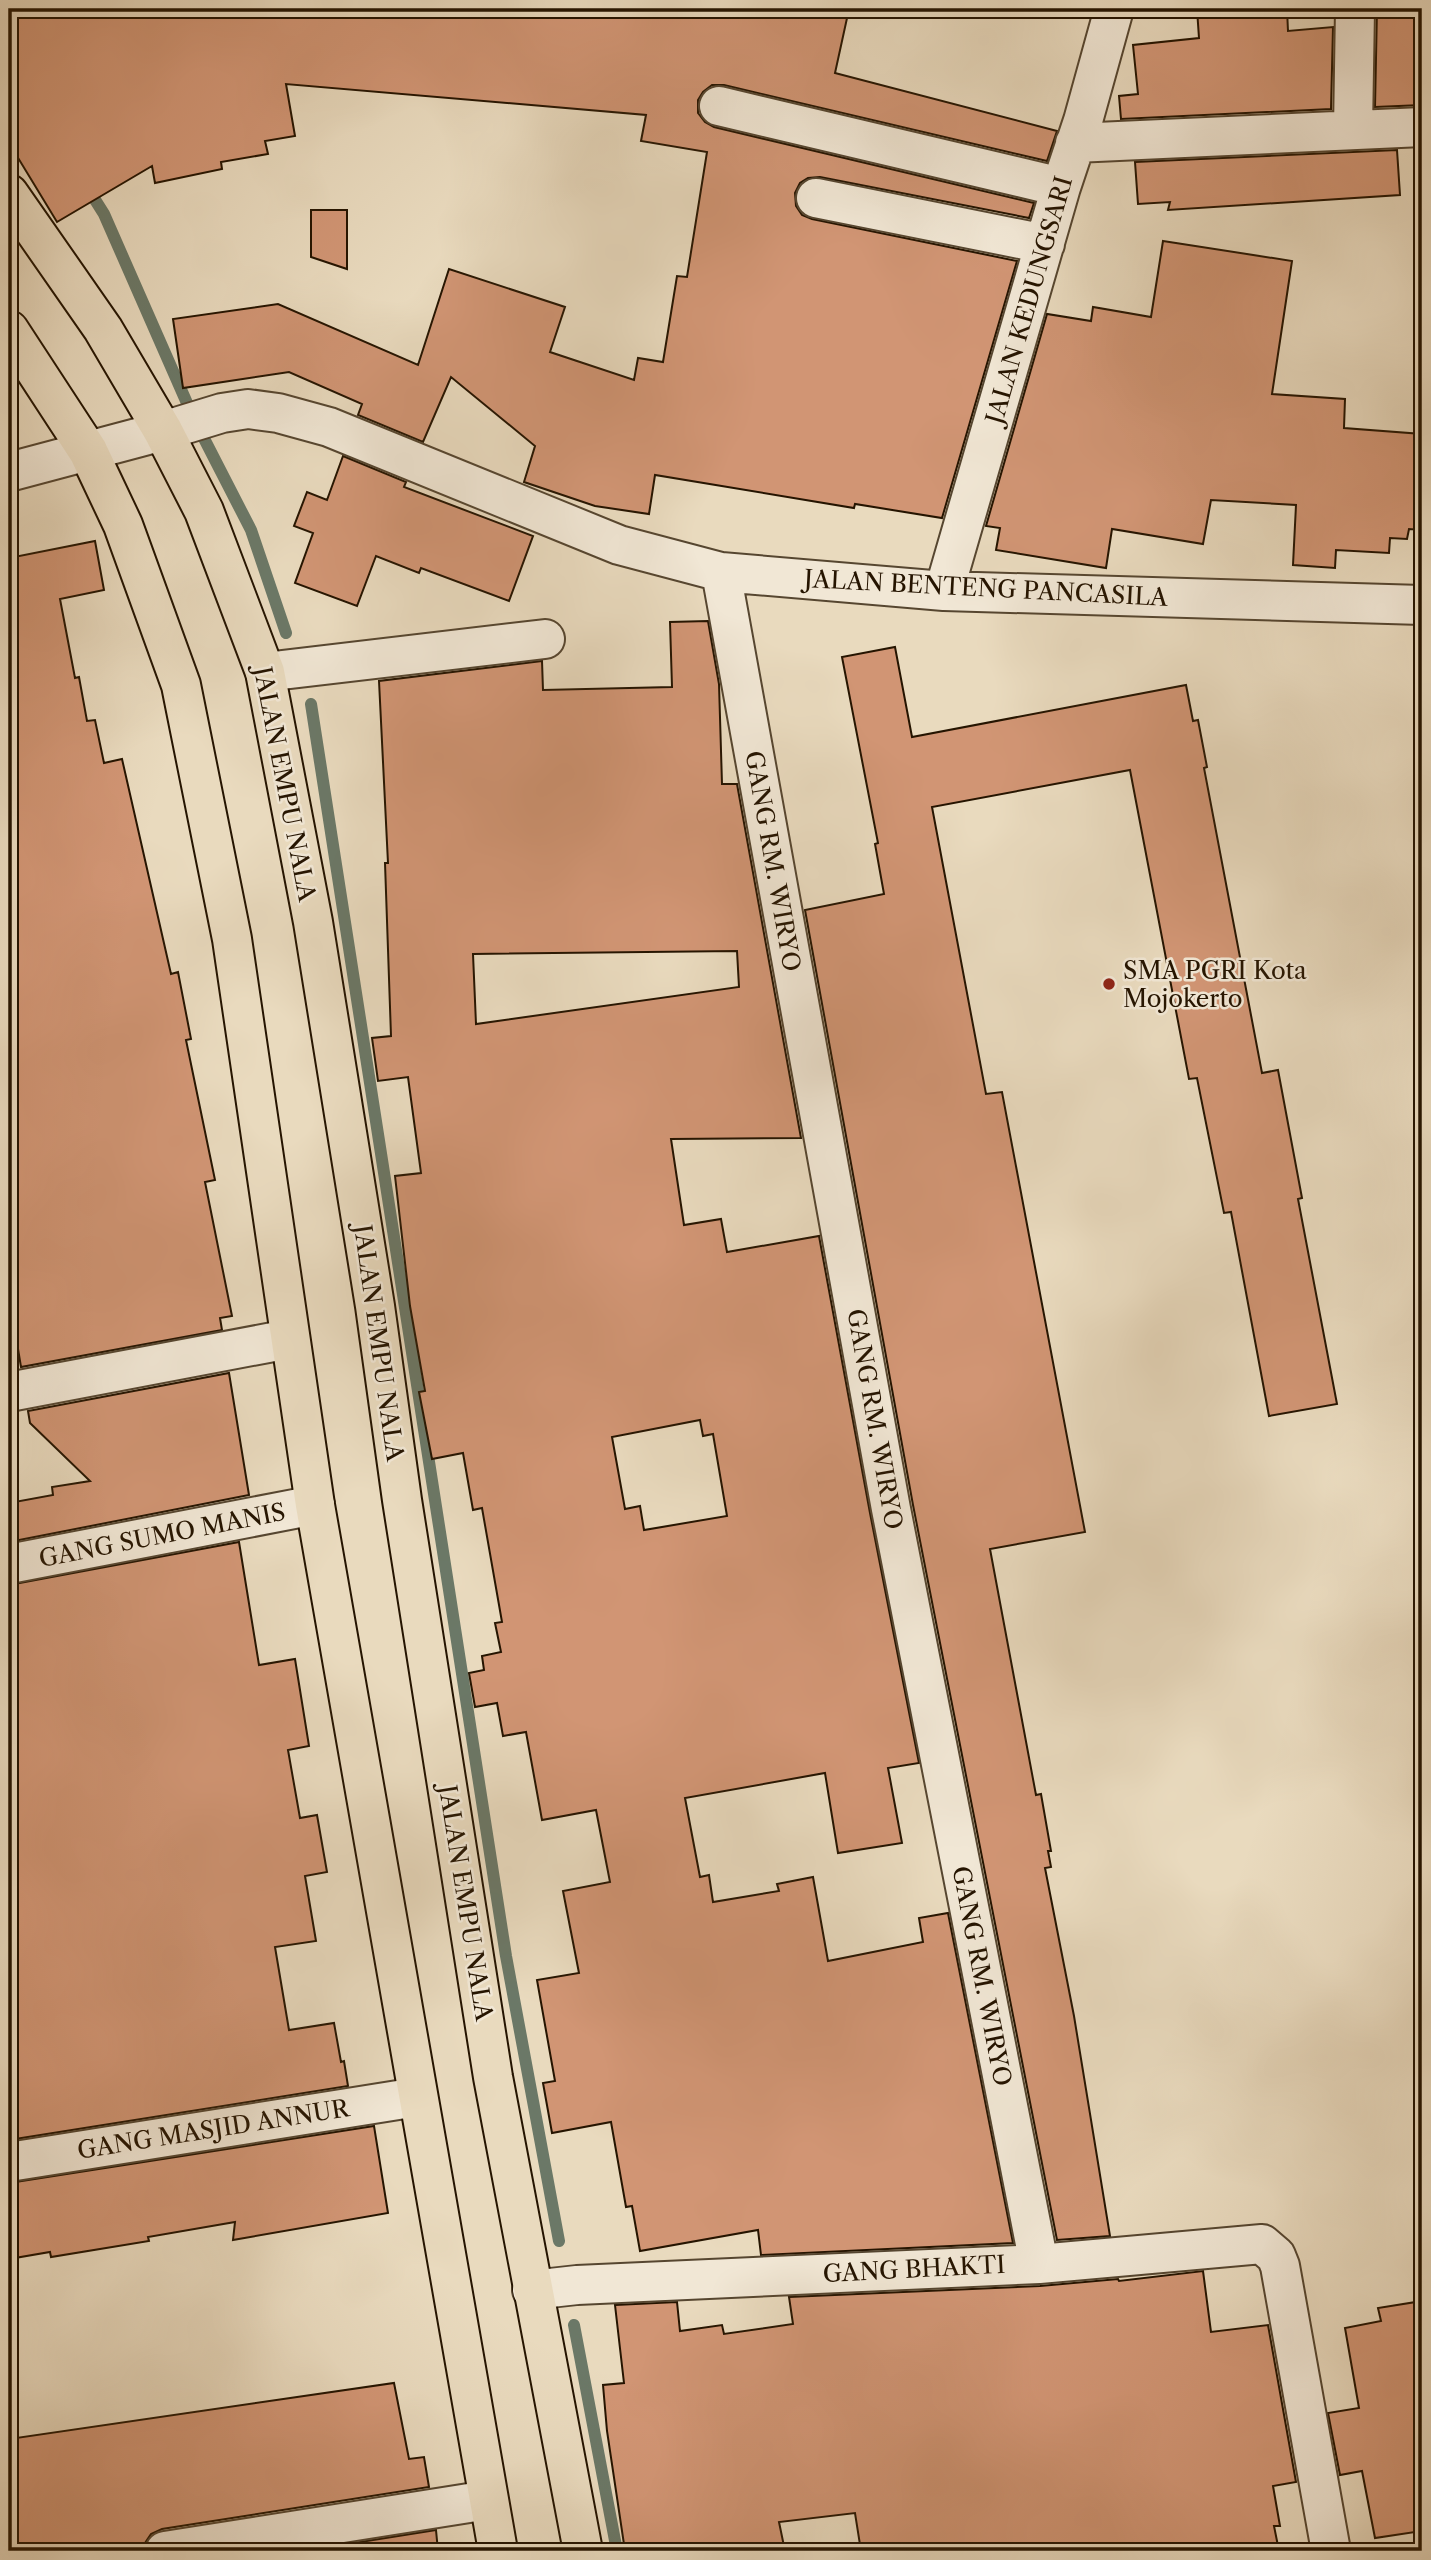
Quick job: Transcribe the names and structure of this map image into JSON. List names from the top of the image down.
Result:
{
  "streets": {
    "main road": ["JALAN EMPU NALA"],
    "street": [
      "JALAN KEDUNGSARI",
      "JALAN BENTENG PANCASILA",
      "GANG RM. WIRYO",
      "GANG SUMO MANIS",
      "GANG MASJID ANNUR",
      "GANG BHAKTI"
    ]
  },
  "crossings": [
    ["JALAN KEDUNGSARI", "JALAN BENTENG PANCASILA"],
    ["JALAN BENTENG PANCASILA", "JALAN EMPU NALA"],
    ["JALAN BENTENG PANCASILA", "GANG RM. WIRYO"],
    ["JALAN EMPU NALA", "GANG BHAKTI"],
    ["GANG RM. WIRYO", "GANG BHAKTI"]
  ],
  "places": ["SMA PGRI Kota Mojokerto"]
}
